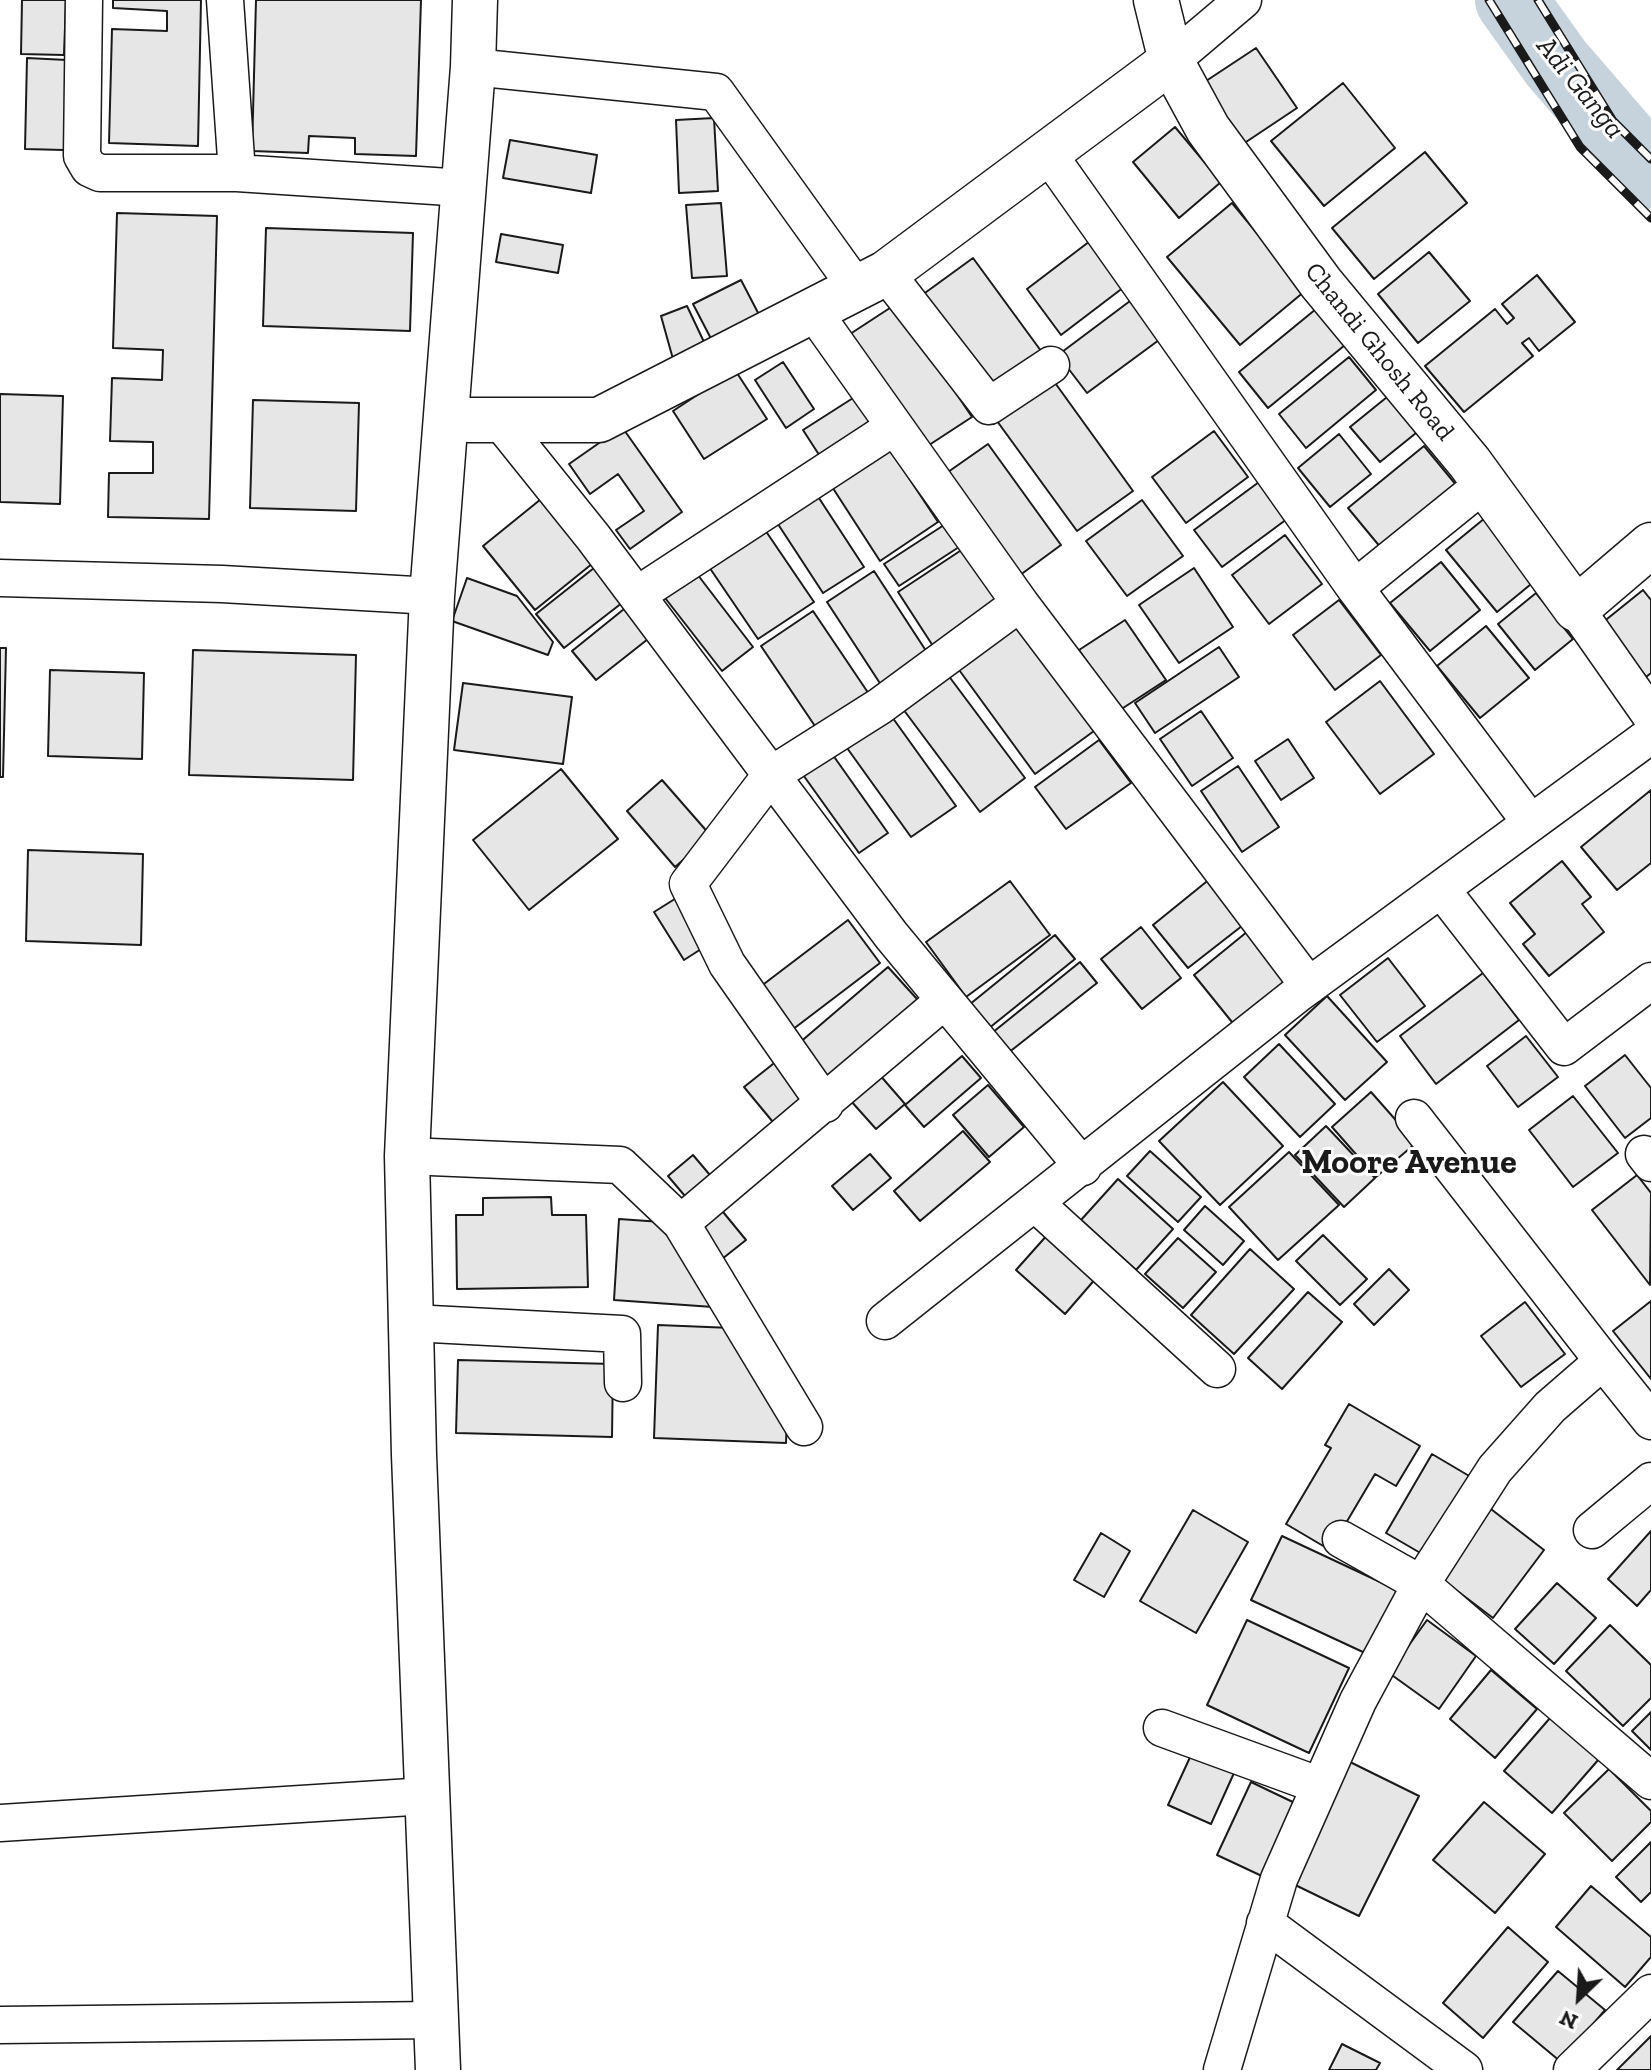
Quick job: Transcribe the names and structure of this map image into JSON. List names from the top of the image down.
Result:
{
  "streets": {
    "street": ["Chandi Ghosh Road"]
  },
  "districts": ["Moore Avenue"],
  "water": ["Adi Ganga"],
  "north": "bottom left"
}
